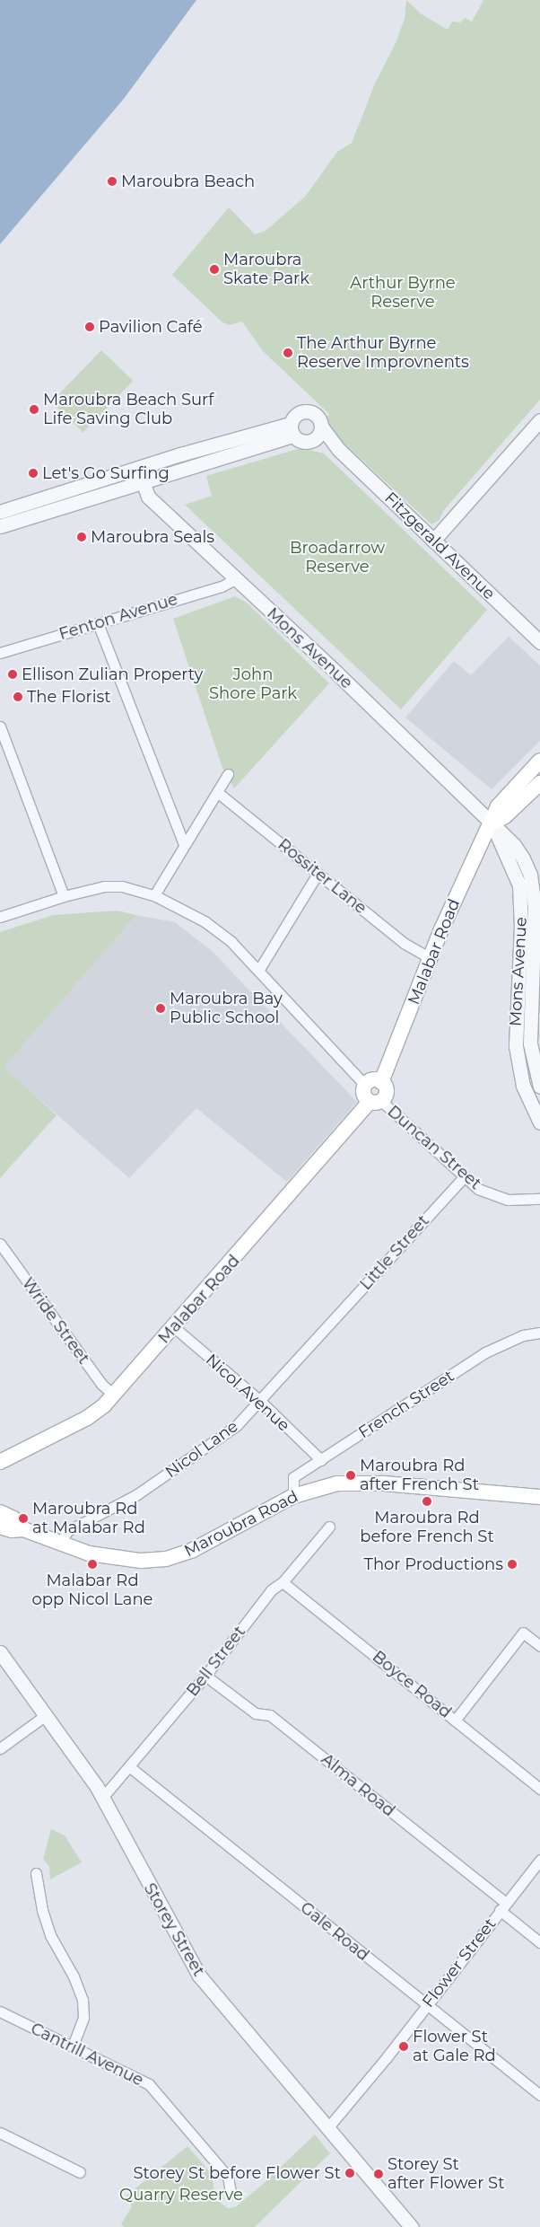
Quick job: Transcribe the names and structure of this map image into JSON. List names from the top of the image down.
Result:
{
  "streets": {
    "main road": ["Malabar Road", "Maroubra Road"],
    "street": [
      "Fitzgerald Avenue",
      "Fenton Avenue",
      "Mons Avenue",
      "Rossiter Lane",
      "Duncan Street",
      "Little Street",
      "Wride Street",
      "Nicol Avenue",
      "French Street",
      "Nicol Lane",
      "Bell Street",
      "Boyce Road",
      "Alma Road",
      "Storey Street",
      "Gale Road",
      "Flower Street",
      "Cantrill Avenue"
    ]
  },
  "crossings": [
    ["Fenton Avenue", "Mons Avenue"],
    ["Mons Avenue", "Malabar Road"],
    ["Rossiter Lane", "Malabar Road"],
    ["Malabar Road", "Duncan Street"],
    ["Malabar Road", "Wride Street"],
    ["Malabar Road", "Nicol Avenue"],
    ["Duncan Street", "Little Street"],
    ["Little Street", "Nicol Lane"],
    ["Nicol Avenue", "French Street"],
    ["Nicol Avenue", "Nicol Lane"],
    ["French Street", "Maroubra Road"],
    ["Nicol Lane", "Maroubra Road"],
    ["Bell Street", "Boyce Road"],
    ["Bell Street", "Alma Road"],
    ["Bell Street", "Storey Street"],
    ["Bell Street", "Gale Road"],
    ["Alma Road", "Flower Street"],
    ["Storey Street", "Flower Street"],
    ["Gale Road", "Flower Street"]
  ],
  "parks": [
    "Arthur Byrne Reserve",
    "Broadarrow Reserve",
    "John Shore Park",
    "Quarry Reserve"
  ],
  "places": [
    "Maroubra Beach",
    "Maroubra Skate Park",
    "Pavilion Café",
    "The Arthur Byrne Reserve Improvnents",
    "Maroubra Beach Surf Life Saving Club",
    "Let's Go Surfing",
    "Maroubra Seals",
    "Ellison Zulian Property",
    "The Florist",
    "Maroubra Bay Public School",
    "Maroubra Rd after French St",
    "Maroubra Rd before French St",
    "Maroubra Rd at Malabar Rd",
    "Malabar Rd opp Nicol Lane",
    "Thor Productions",
    "Flower St at Gale Rd",
    "Storey St before Flower St",
    "Storey St after Flower St"
  ]
}
